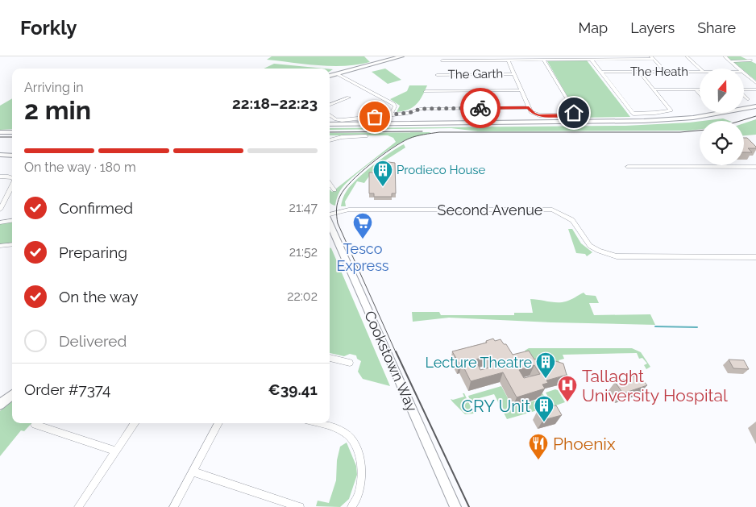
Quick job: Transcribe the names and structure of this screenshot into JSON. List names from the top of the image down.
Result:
{
  "streets": {
    "street": [
      "The Heath",
      "The Garth",
      "Second Avenue",
      "Cookstown Way"
    ]
  },
  "places": {
    "building": ["Prodieco House", "Lecture Theatre", "CRY Unit"],
    "supermarket": ["Tesco Express"],
    "hospital": ["Tallaght University Hospital"],
    "restaurant": ["Phoenix"]
  },
  "north": "top",
  "page": {
    "header": "Forkly",
    "nav": ["Map", "Layers", "Share"],
    "heading": ["2 min", "Arriving in", "22:18–22:23"],
    "panel": ["Order #7374", "€39.41"],
    "bar": "On the way · 180 m",
    "list": [
      ["Confirmed", "21:47"],
      ["Preparing", "21:52"],
      ["On the way", "22:02"],
      "Delivered"
    ]
  }
}
